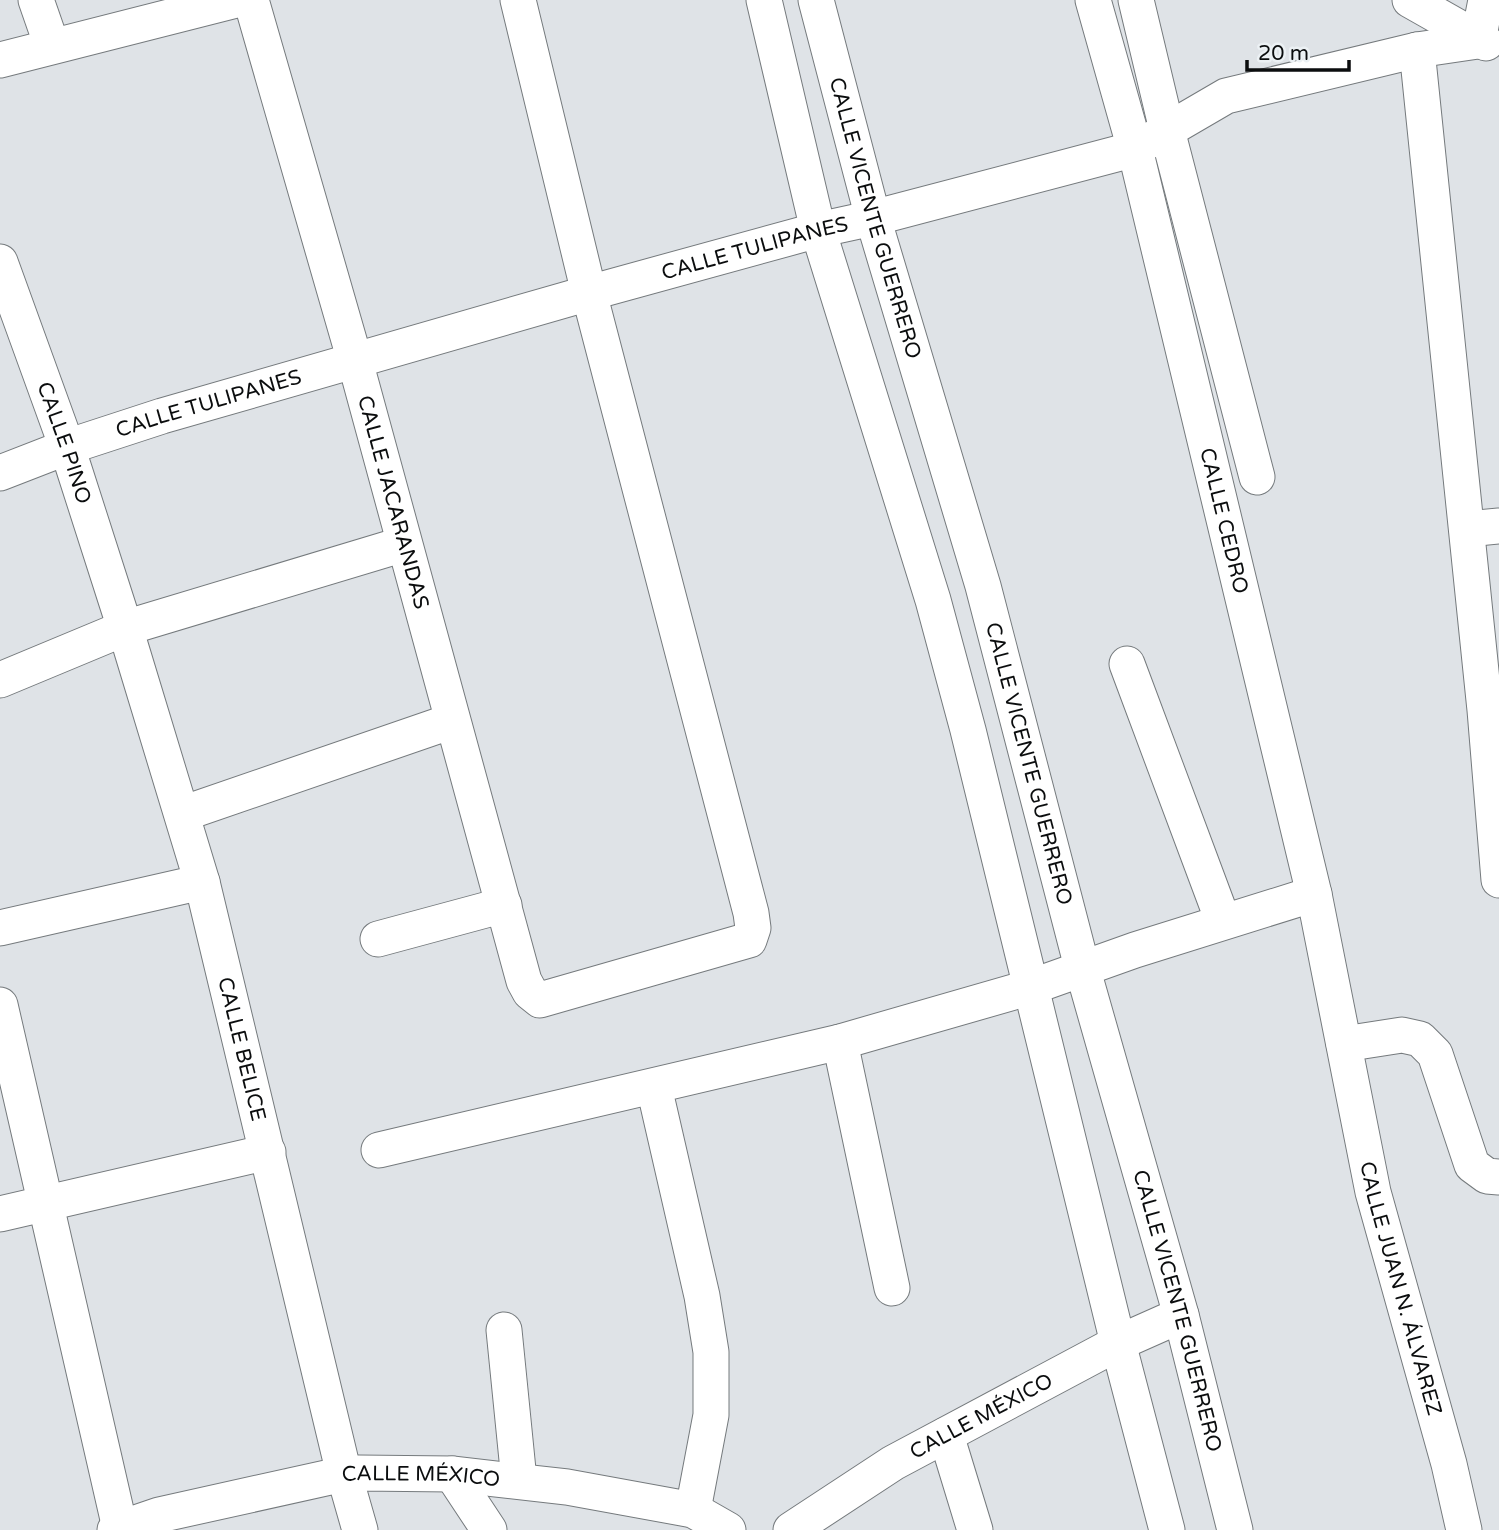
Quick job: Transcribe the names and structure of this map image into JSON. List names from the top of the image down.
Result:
{
  "streets": {
    "street": [
      "CALLE VICENTE GUERRERO",
      "CALLE TULIPANES",
      "CALLE PINO",
      "CALLE JACARANDAS",
      "CALLE CEDRO",
      "CALLE BELICE",
      "CALLE JUAN N. ÁLVAREZ",
      "CALLE MÉXICO"
    ]
  },
  "crossings": [
    ["CALLE VICENTE GUERRERO", "CALLE TULIPANES"],
    ["CALLE VICENTE GUERRERO", "CALLE MÉXICO"],
    ["CALLE TULIPANES", "CALLE PINO"],
    ["CALLE TULIPANES", "CALLE JACARANDAS"],
    ["CALLE TULIPANES", "CALLE CEDRO"],
    ["CALLE PINO", "CALLE BELICE"],
    ["CALLE CEDRO", "CALLE JUAN N. ÁLVAREZ"],
    ["CALLE BELICE", "CALLE MÉXICO"]
  ],
  "scale_bar": "20 m"
}
